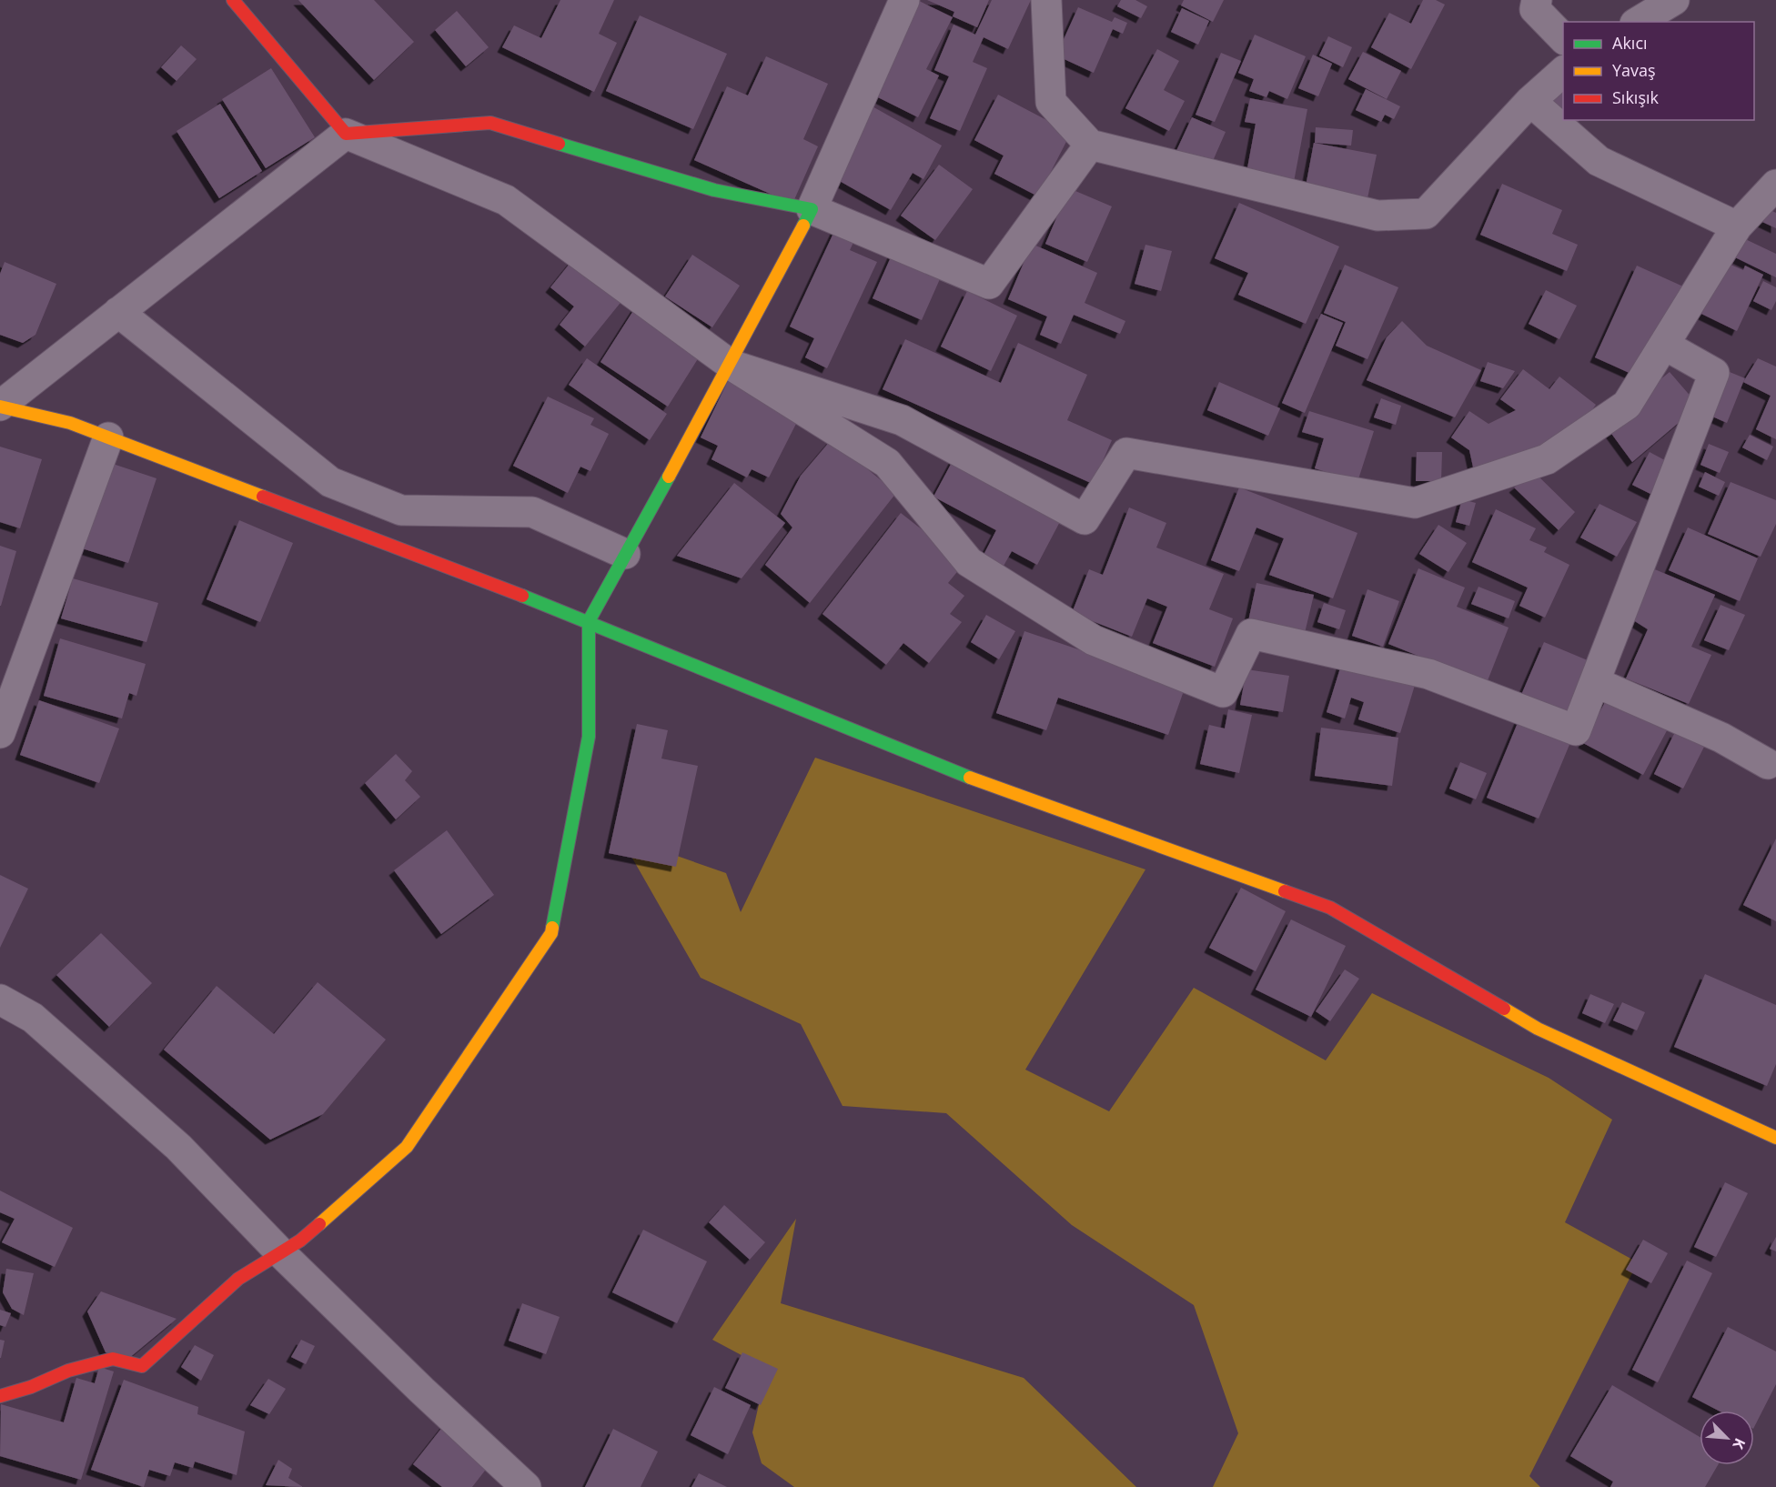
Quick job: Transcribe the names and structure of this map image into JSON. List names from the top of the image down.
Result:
{
  "legend": ["Akıcı", "Yavaş", "Sıkışık"],
  "north": "bottom right"
}
